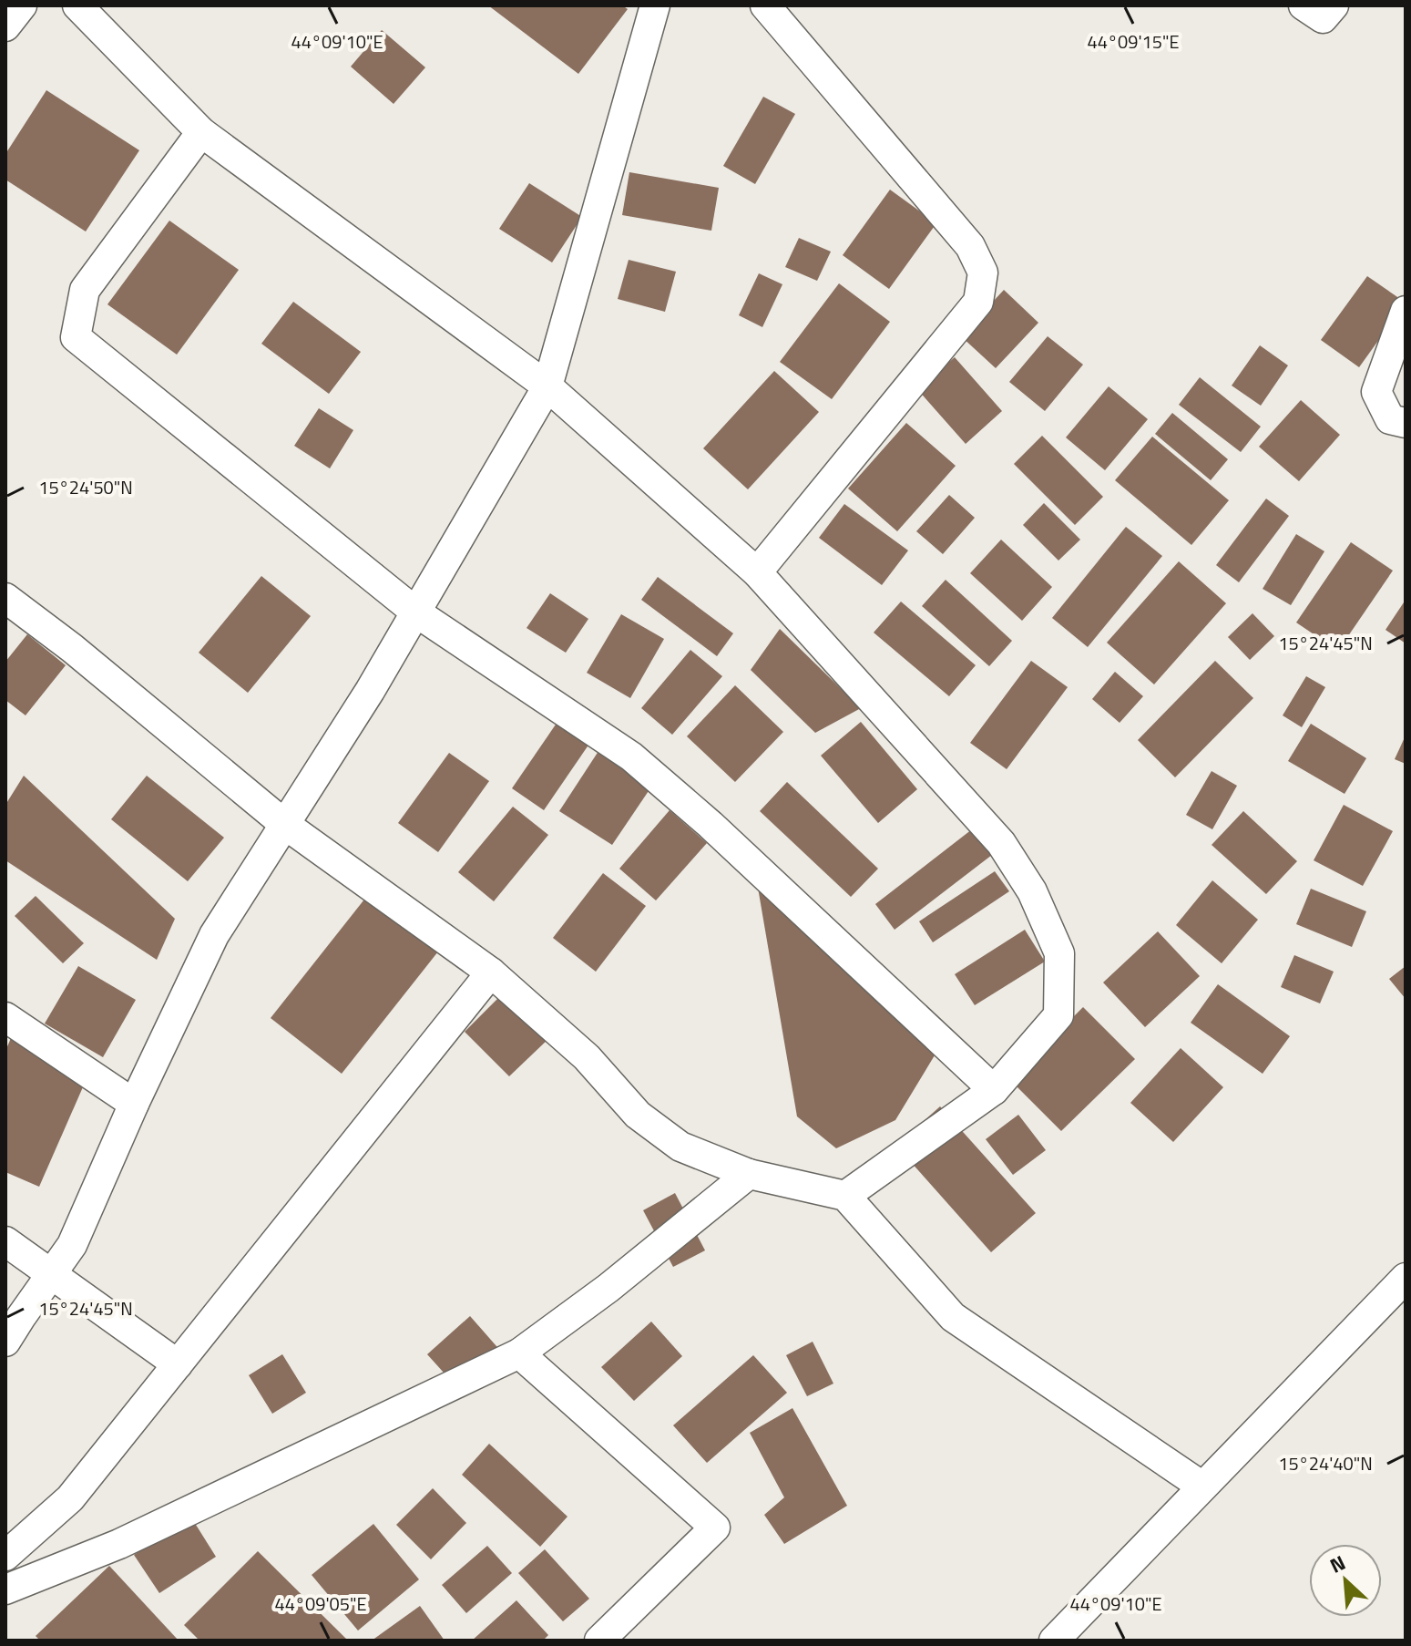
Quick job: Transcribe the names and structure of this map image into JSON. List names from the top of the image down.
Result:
{
  "north": "top left",
  "coordinates": [
    "44°09'10\"E",
    "44°09'15\"E",
    "15°24'50\"N",
    "15°24'45\"N",
    "15°24'40\"N",
    "44°09'05\"E"
  ]
}
